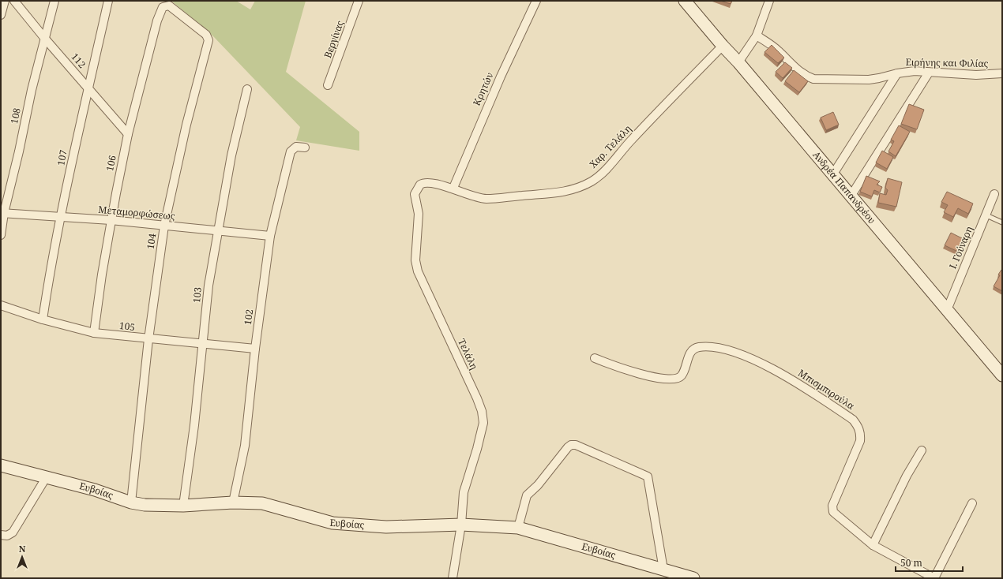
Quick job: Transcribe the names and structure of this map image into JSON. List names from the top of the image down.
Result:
{
  "streets": {
    "street": [
      "Βεργίνας",
      "112",
      "Ειρήνης και Φιλίας",
      "Κρητών",
      "108",
      "Χαρ. Τελάλη",
      "107",
      "106",
      "Ανδρέα Παπανδρέου",
      "Μεταμορφώσεως",
      "104",
      "Ι. Γούναρη",
      "103",
      "102",
      "105",
      "Τελάλη",
      "Μπισμπιρούλα",
      "Ευβοίας"
    ]
  },
  "crossings": [
    ["112", "108"],
    ["112", "107"],
    ["112", "106"],
    ["Κρητών", "Χαρ. Τελάλη"],
    ["108", "Μεταμορφώσεως"],
    ["Χαρ. Τελάλη", "Ανδρέα Παπανδρέου"],
    ["Χαρ. Τελάλη", "Τελάλη"],
    ["107", "Μεταμορφώσεως"],
    ["107", "105"],
    ["106", "Μεταμορφώσεως"],
    ["106", "104"],
    ["106", "105"],
    ["Ανδρέα Παπανδρέου", "Ι. Γούναρη"],
    ["Μεταμορφώσεως", "104"],
    ["Μεταμορφώσεως", "103"],
    ["Μεταμορφώσεως", "102"],
    ["104", "105"],
    ["104", "Ευβοίας"],
    ["103", "105"],
    ["103", "Ευβοίας"],
    ["102", "105"],
    ["102", "Ευβοίας"],
    ["Τελάλη", "Ευβοίας"]
  ],
  "scale_bar": "50 m",
  "north": "top"
}
